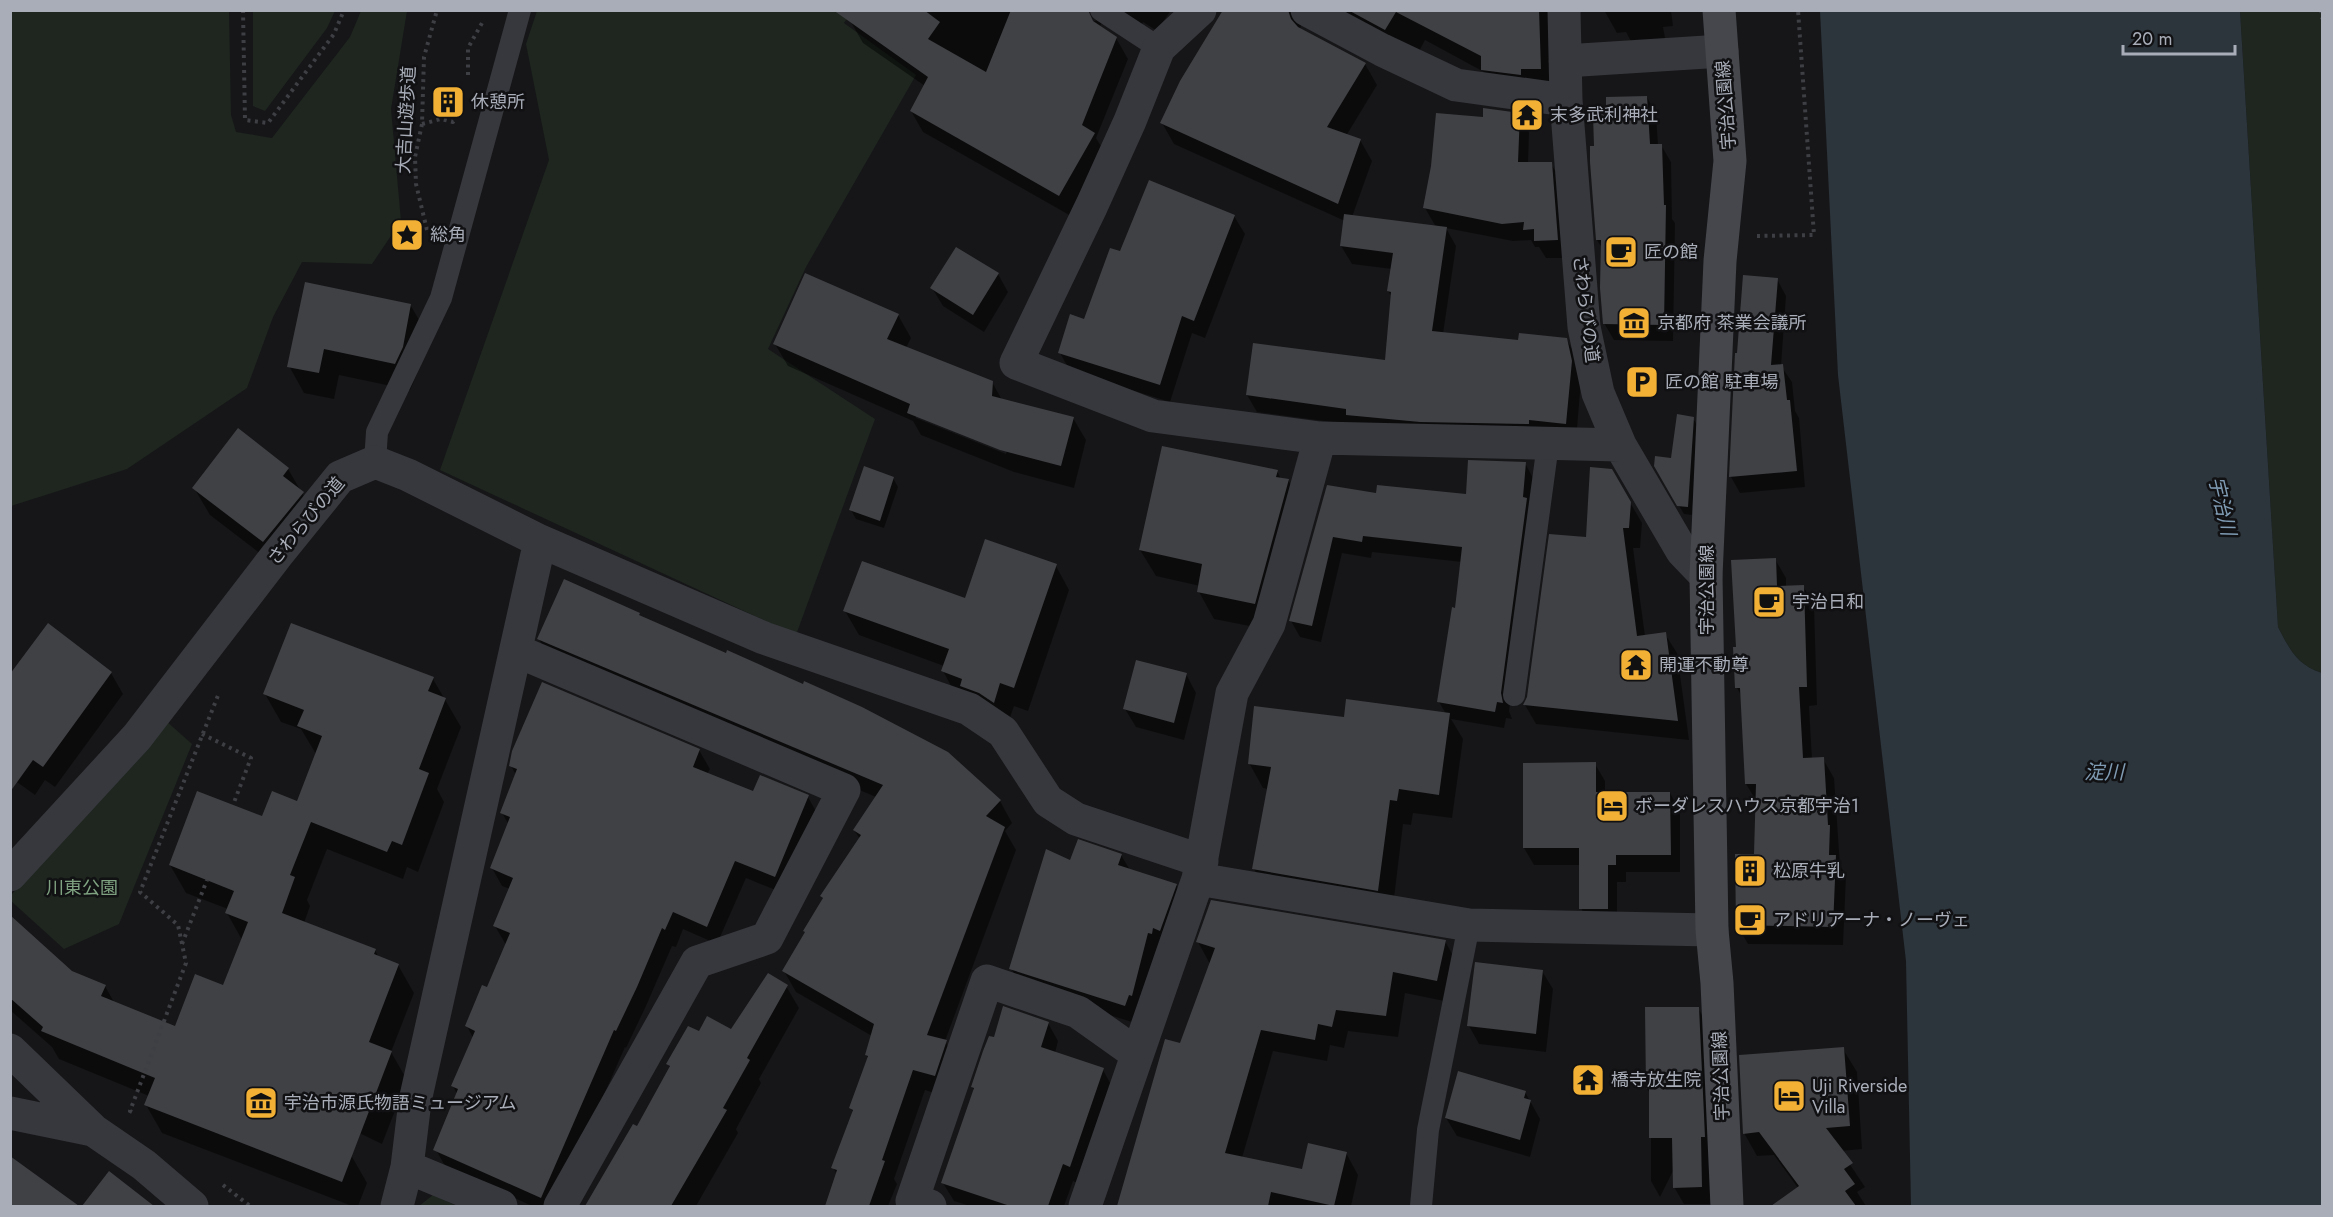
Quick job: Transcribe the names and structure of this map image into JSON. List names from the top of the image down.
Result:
{
  "streets": {
    "main road": ["宇治公園線"],
    "street": ["さわらびの道"],
    "path": ["大吉山遊歩道"]
  },
  "crossings": [
    ["宇治公園線", "さわらびの道"]
  ],
  "water": ["宇治川", "淀川"],
  "parks": ["川東公園"],
  "places": {
    "building": ["休憩所", "松原牛乳"],
    "temple": ["末多武利神社", "開運不動尊", "橋寺放生院"],
    "place": ["総角"],
    "cafe": ["匠の館", "宇治日和", "アドリアーナ・ノーヴェ"],
    "museum": ["京都府 茶業会議所", "宇治市源氏物語ミュージアム"],
    "parking": ["匠の館 駐車場"],
    "hotel": ["ボーダレスハウス京都宇治1", "Uji Riverside Villa"]
  },
  "scale_bar": "20 m"
}
